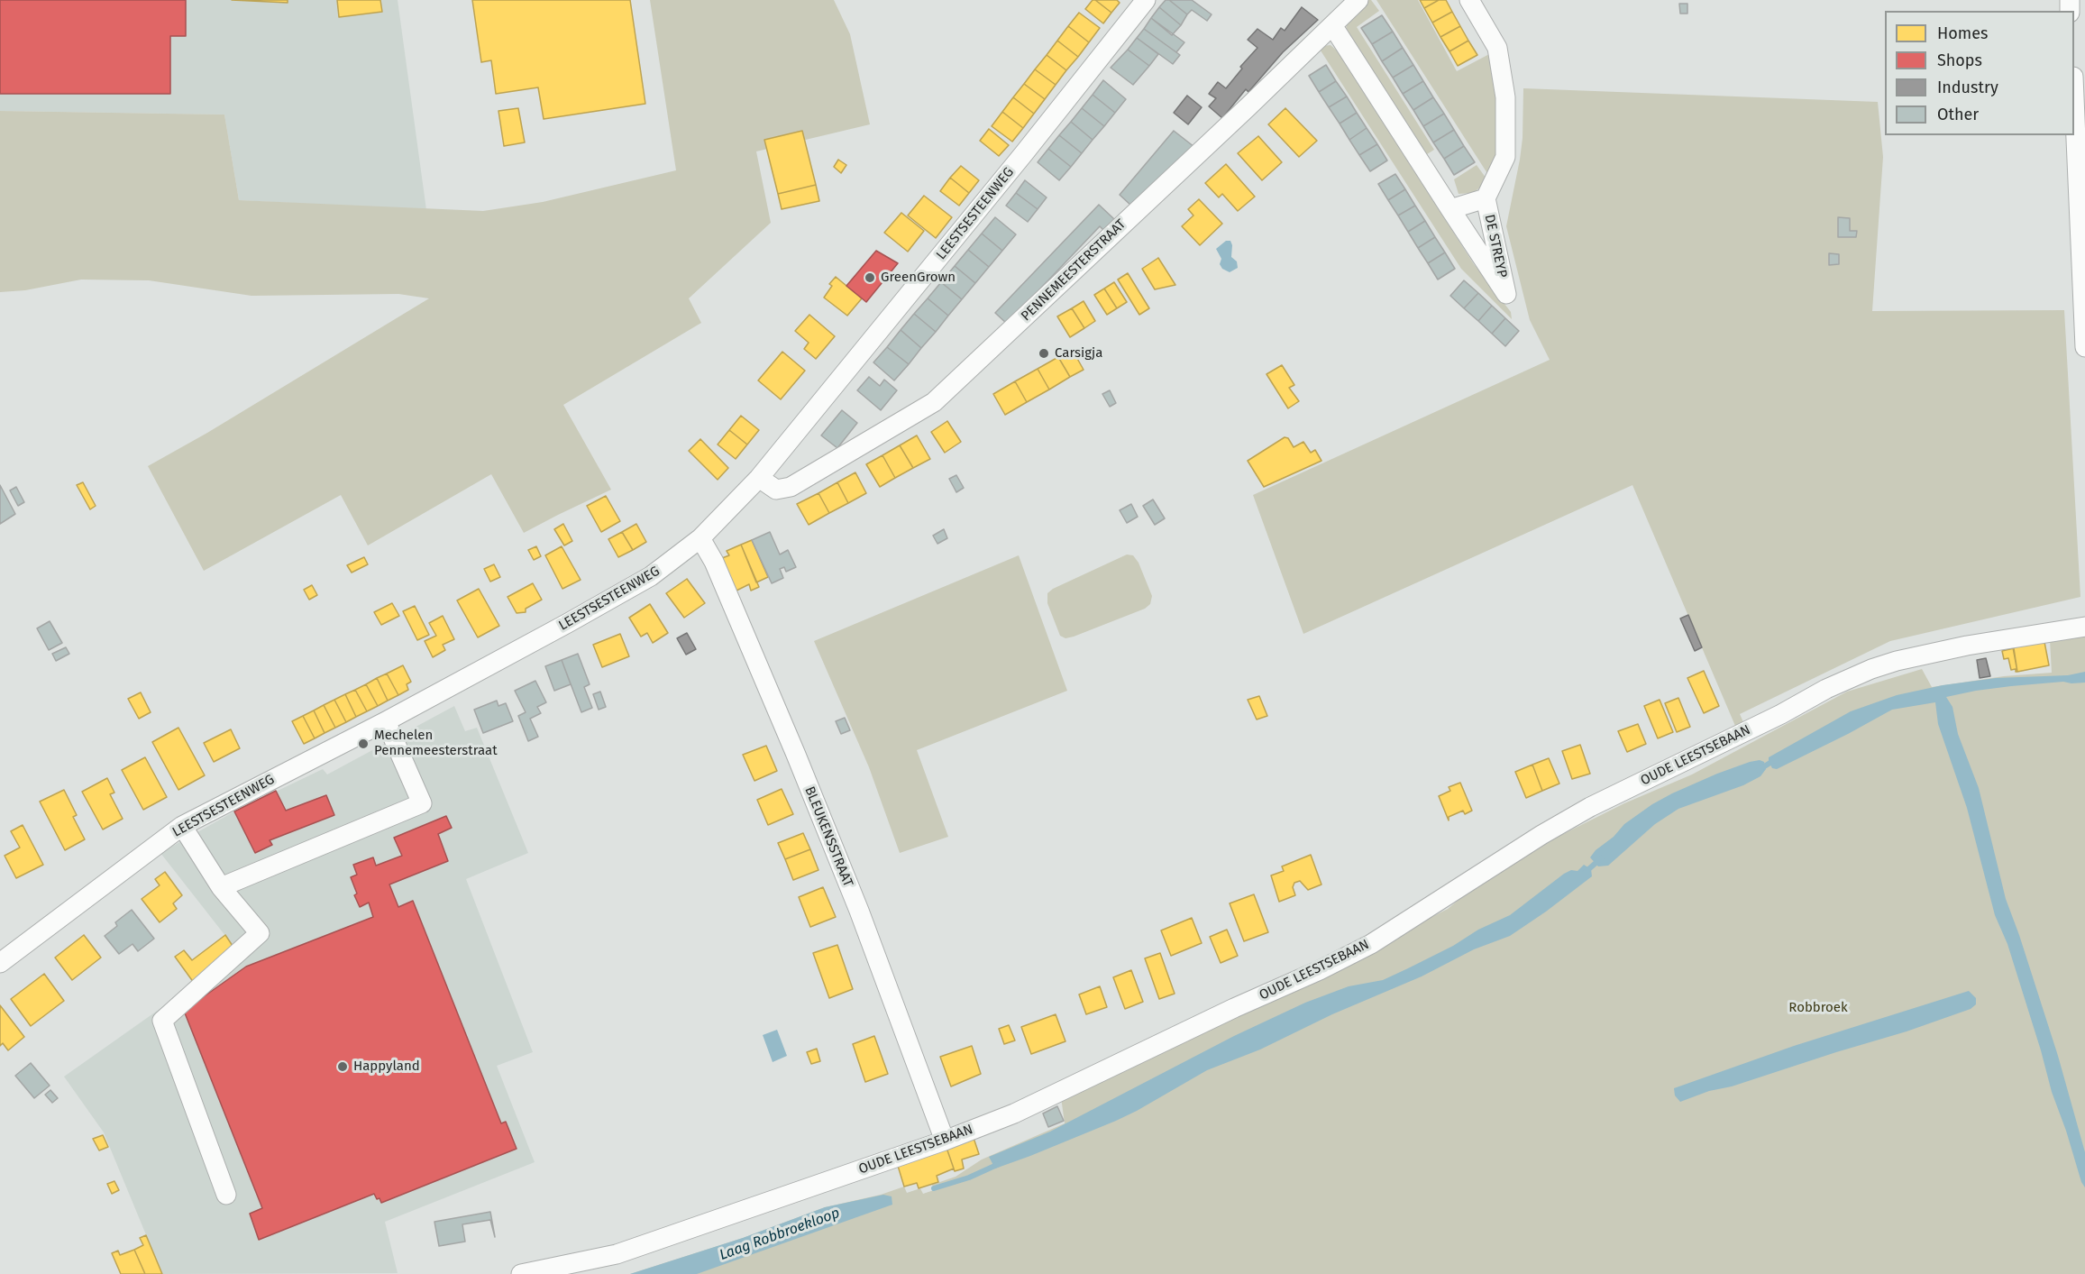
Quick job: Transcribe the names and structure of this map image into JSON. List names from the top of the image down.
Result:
{
  "streets": {
    "street": [
      "LEESTSESTEENWEG",
      "DE STREYP",
      "PENNEMEESTERSTRAAT",
      "OUDE LEESTSEBAAN",
      "BLEUKENSSTRAAT"
    ]
  },
  "crossings": [
    ["LEESTSESTEENWEG", "PENNEMEESTERSTRAAT"],
    ["LEESTSESTEENWEG", "BLEUKENSSTRAAT"],
    ["DE STREYP", "PENNEMEESTERSTRAAT"],
    ["OUDE LEESTSEBAAN", "BLEUKENSSTRAAT"]
  ],
  "water": ["Laag Robbroekloop"],
  "parks": ["Robbroek"],
  "places": [
    "GreenGrown",
    "Carsigja",
    "Mechelen Pennemeesterstraat",
    "Happyland"
  ],
  "legend": [
    "Homes",
    "Shops",
    "Industry",
    "Other"
  ]
}
